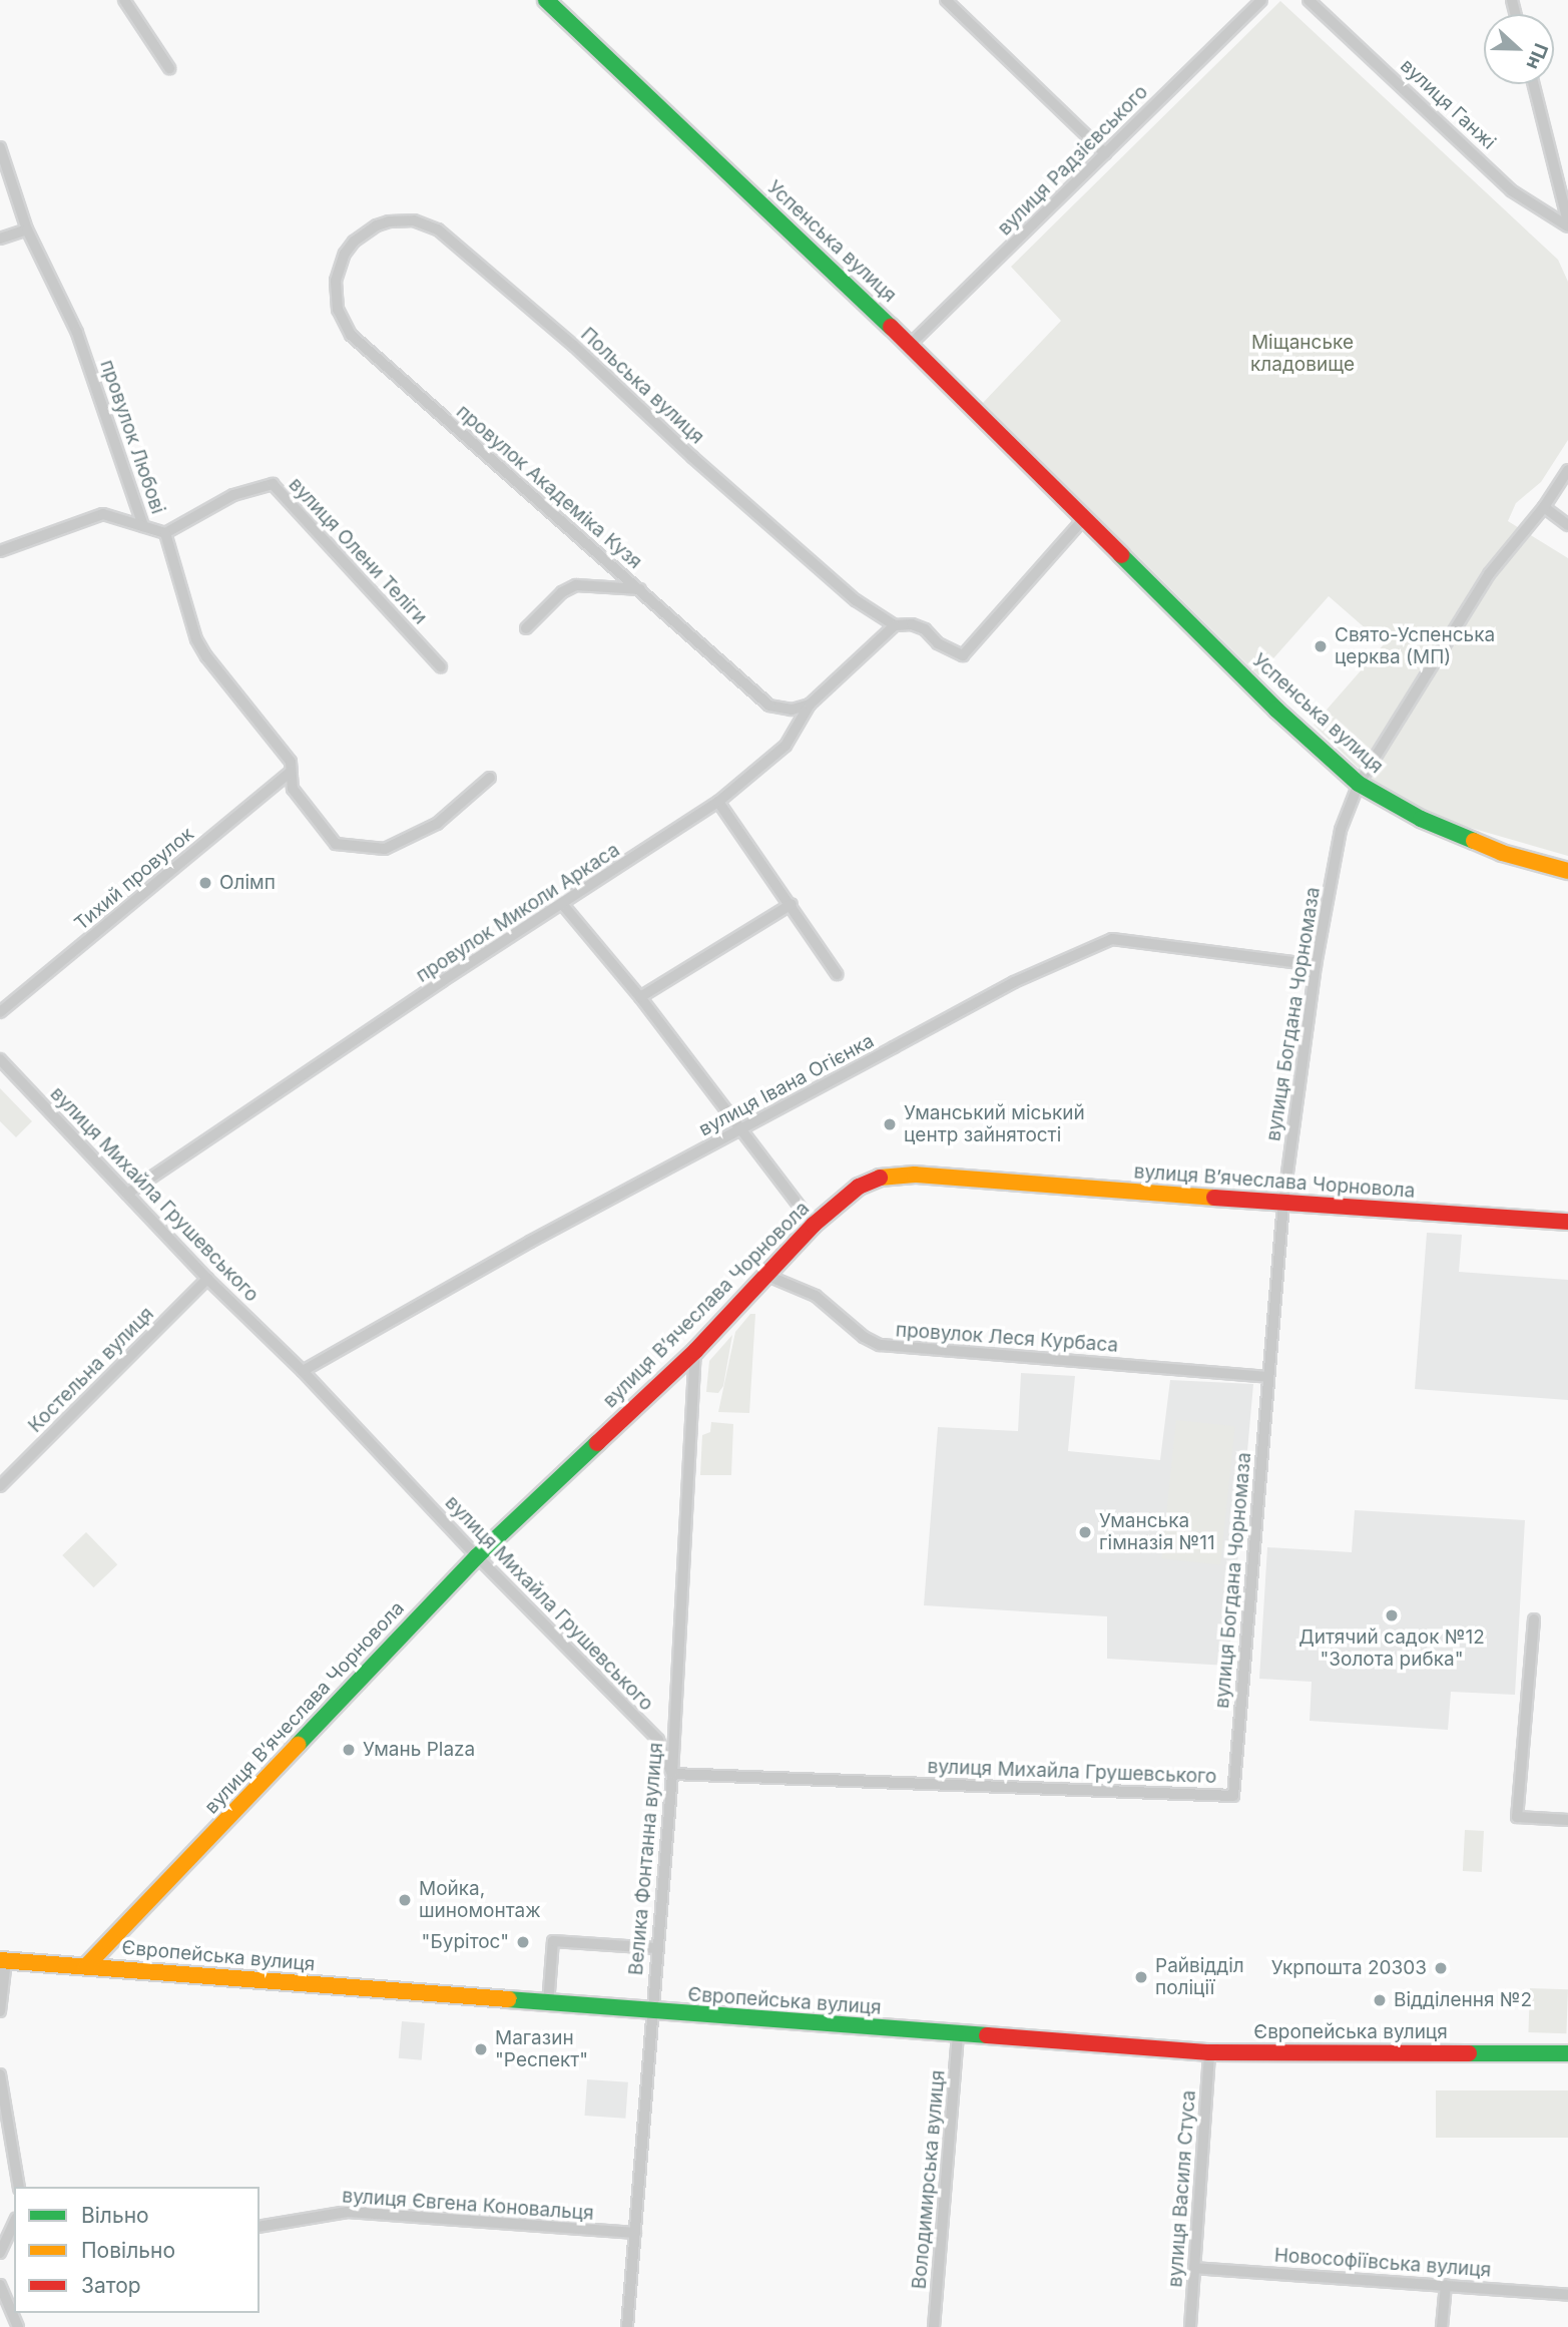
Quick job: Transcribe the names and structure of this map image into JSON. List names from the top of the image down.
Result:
{
  "streets": {
    "street": [
      "вулиця Ганжі",
      "вулиця Радзієвського",
      "Успенська вулиця",
      "Польська вулиця",
      "провулок Любові",
      "провулок Академіка Кузя",
      "вулиця Олени Теліги",
      "Тихий провулок",
      "провулок Миколи Аркаса",
      "вулиця Богдана Чорномаза",
      "вулиця Івана Огієнка",
      "вулиця В’ячеслава Чорновола",
      "вулиця Михайла Грушевського",
      "провулок Леся Курбаса",
      "Костельна вулиця",
      "Велика Фонтанна вулиця",
      "Європейська вулиця",
      "Володимирська вулиця",
      "вулиця Василя Стуса",
      "вулиця Євгена Коновальця",
      "Новософіївська вулиця"
    ]
  },
  "crossings": [
    ["вулиця Радзієвського", "Успенська вулиця"],
    ["Успенська вулиця", "вулиця Богдана Чорномаза"],
    ["Польська вулиця", "провулок Академіка Кузя"],
    ["Польська вулиця", "провулок Миколи Аркаса"],
    ["провулок Любові", "вулиця Олени Теліги"],
    ["провулок Любові", "Тихий провулок"],
    ["провулок Академіка Кузя", "провулок Миколи Аркаса"],
    ["провулок Миколи Аркаса", "вулиця Михайла Грушевського"],
    ["вулиця Богдана Чорномаза", "вулиця Івана Огієнка"],
    ["вулиця Богдана Чорномаза", "вулиця В’ячеслава Чорновола"],
    ["вулиця Богдана Чорномаза", "вулиця Михайла Грушевського"],
    ["вулиця Богдана Чорномаза", "провулок Леся Курбаса"],
    ["вулиця Івана Огієнка", "вулиця Михайла Грушевського"],
    ["вулиця В’ячеслава Чорновола", "вулиця Михайла Грушевського"],
    ["вулиця В’ячеслава Чорновола", "провулок Леся Курбаса"],
    ["вулиця В’ячеслава Чорновола", "Велика Фонтанна вулиця"],
    ["вулиця В’ячеслава Чорновола", "Європейська вулиця"],
    ["вулиця Михайла Грушевського", "Костельна вулиця"],
    ["вулиця Михайла Грушевського", "Велика Фонтанна вулиця"],
    ["Велика Фонтанна вулиця", "Європейська вулиця"],
    ["Велика Фонтанна вулиця", "вулиця Євгена Коновальця"],
    ["Європейська вулиця", "Володимирська вулиця"],
    ["Європейська вулиця", "вулиця Василя Стуса"],
    ["вулиця Василя Стуса", "Новософіївська вулиця"]
  ],
  "parks": ["Міщанське кладовище"],
  "places": [
    "Свято-Успенська церква (МП)",
    "Олімп",
    "Уманський міський центр зайнятості",
    "Уманська гімназія №11",
    "Дитячий садок №12 \"Золота рибка\"",
    "Умань Plaza",
    "Мойка, шиномонтаж",
    "\"Бурітос\"",
    "Укрпошта 20303",
    "Райвідділ поліції",
    "Відділення №2",
    "Магазин \"Респект\""
  ],
  "legend": ["Вільно", "Повільно", "Затор"],
  "north": "right"
}
